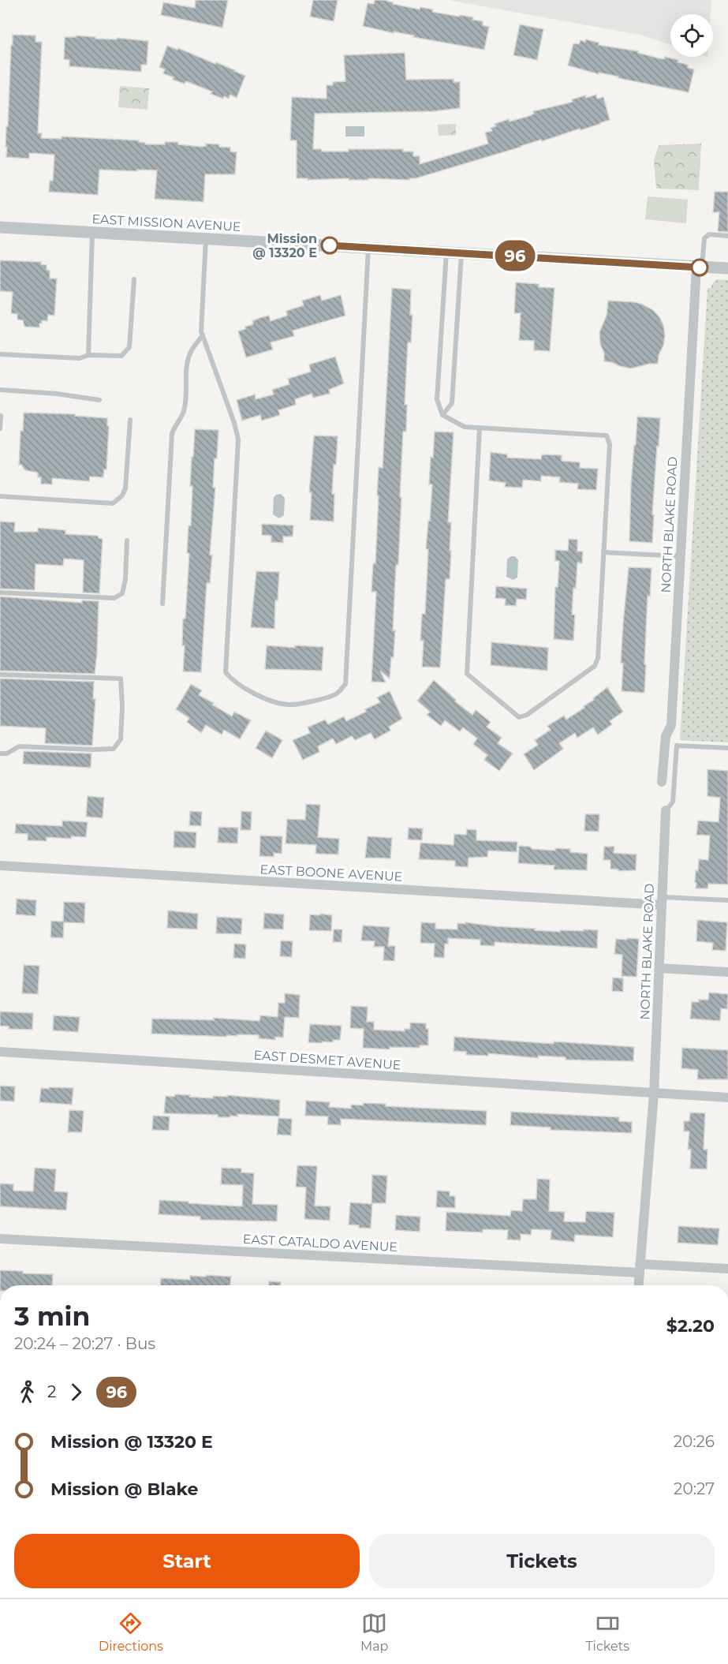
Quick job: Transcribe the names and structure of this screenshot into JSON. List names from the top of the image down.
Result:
{
  "streets": {
    "street": [
      "EAST MISSION AVENUE",
      "NORTH BLAKE ROAD",
      "EAST BOONE AVENUE",
      "EAST DESMET AVENUE",
      "EAST CATALDO AVENUE"
    ]
  },
  "crossings": [
    ["EAST MISSION AVENUE", "NORTH BLAKE ROAD"],
    ["NORTH BLAKE ROAD", "EAST BOONE AVENUE"],
    ["NORTH BLAKE ROAD", "EAST DESMET AVENUE"],
    ["NORTH BLAKE ROAD", "EAST CATALDO AVENUE"]
  ],
  "places": ["Mission @ 13320 E"],
  "lines": ["bus line 96"],
  "page": {
    "on_map": "96",
    "heading": ["3 min", "20:24 – 20:27 · Bus", "$2.20"],
    "legs": ["2", "96"],
    "list": [
      {
        "name": "Mission @ 13320 E",
        "value": "20:26"
      },
      {
        "name": "Mission @ Blake",
        "value": "20:27"
      }
    ],
    "buttons": ["Start", "Tickets"],
    "tabs": ["Directions", "Map", "Tickets"]
  }
}
